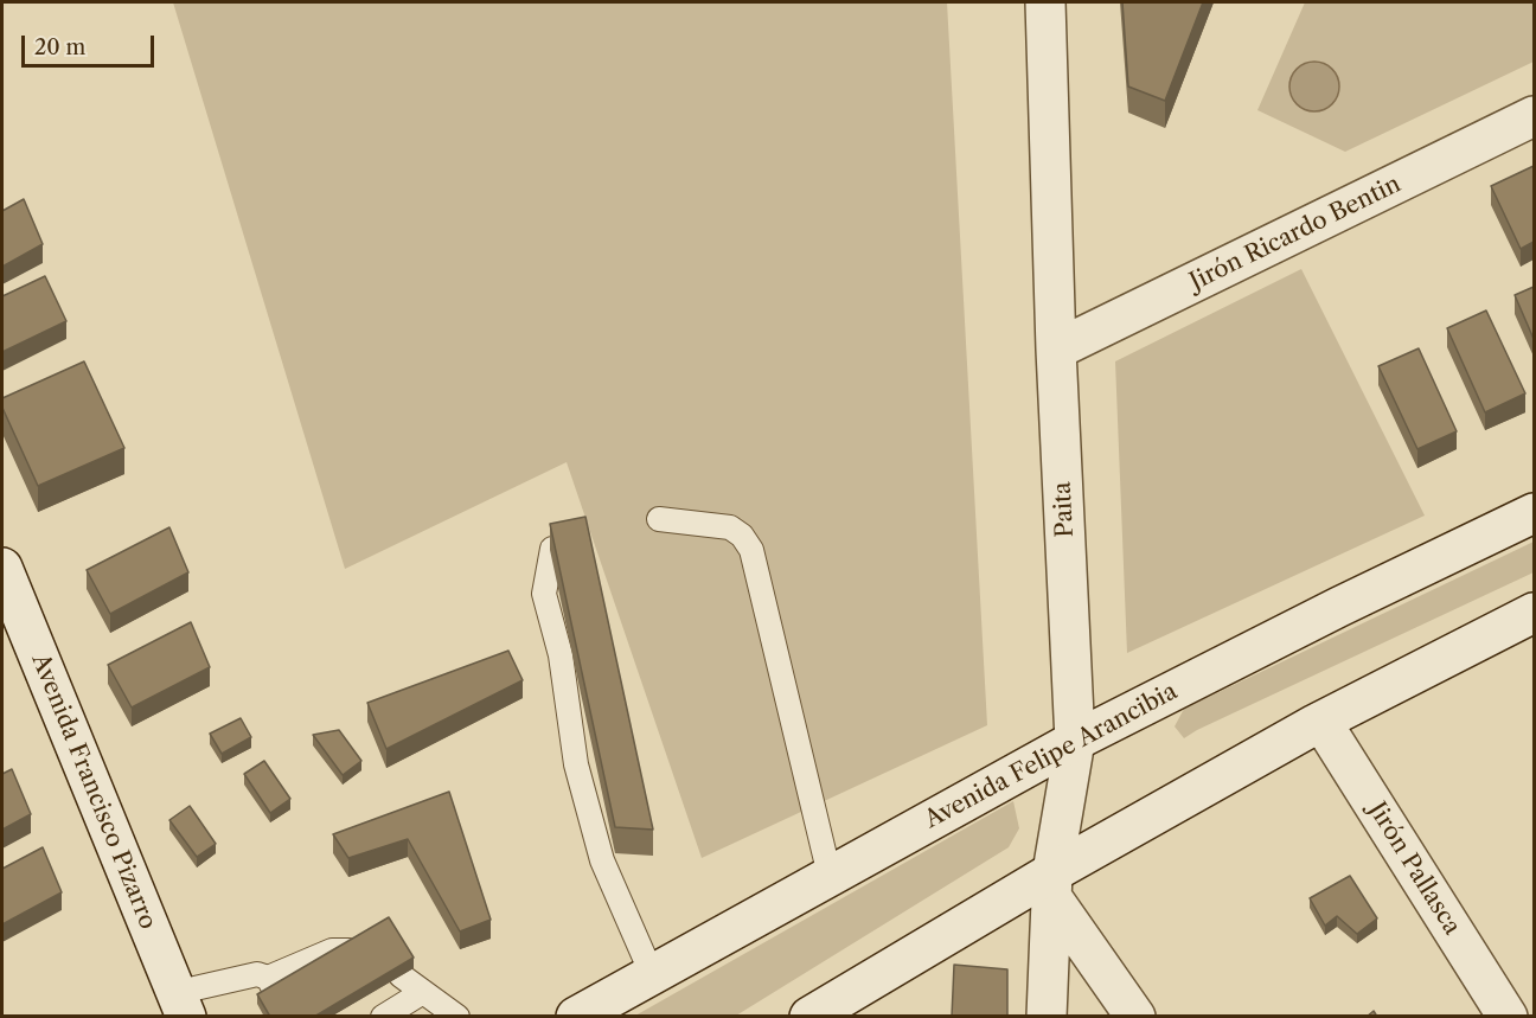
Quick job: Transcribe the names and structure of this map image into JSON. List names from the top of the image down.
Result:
{
  "streets": {
    "main road": [
      "Jirón Ricardo Bentin",
      "Paita",
      "Avenida Felipe Arancibia",
      "Avenida Francisco Pizarro",
      "Jirón Pallasca"
    ]
  },
  "crossings": [
    ["Jirón Ricardo Bentin", "Paita"],
    ["Paita", "Avenida Felipe Arancibia"]
  ],
  "scale_bar": "20 m"
}
